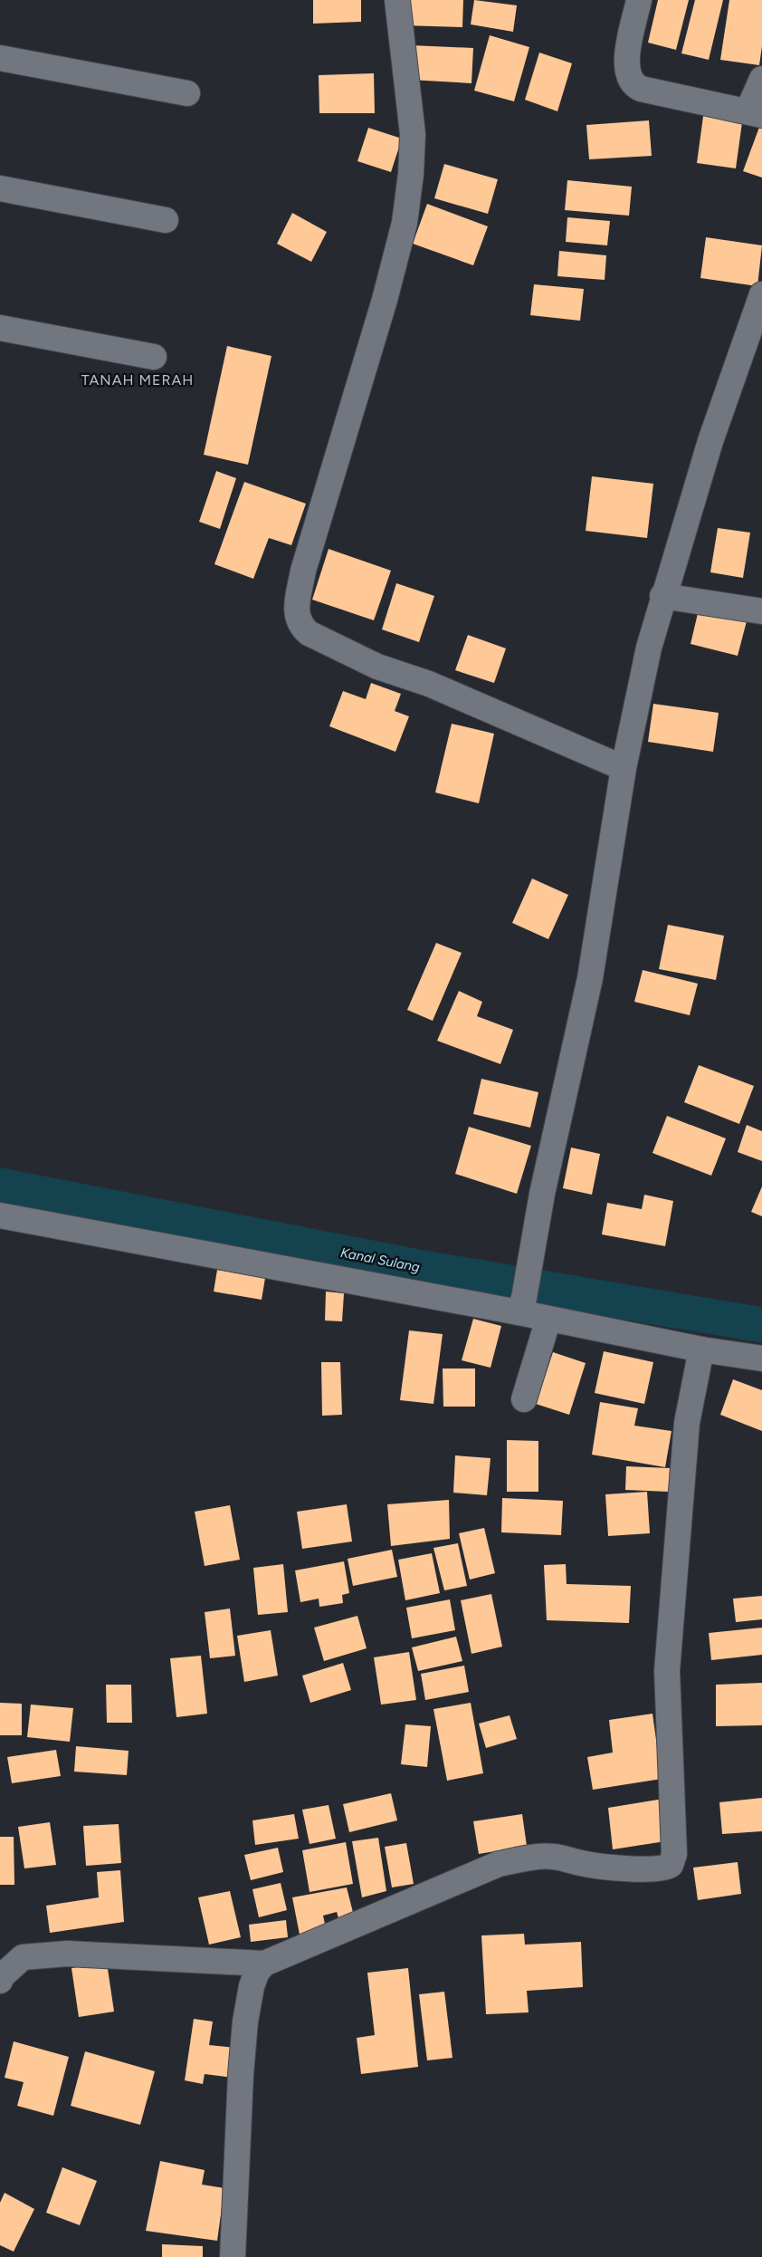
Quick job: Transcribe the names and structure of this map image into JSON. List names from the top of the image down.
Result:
{
  "districts": ["TANAH MERAH"],
  "water": ["Kanal Sulang"]
}
